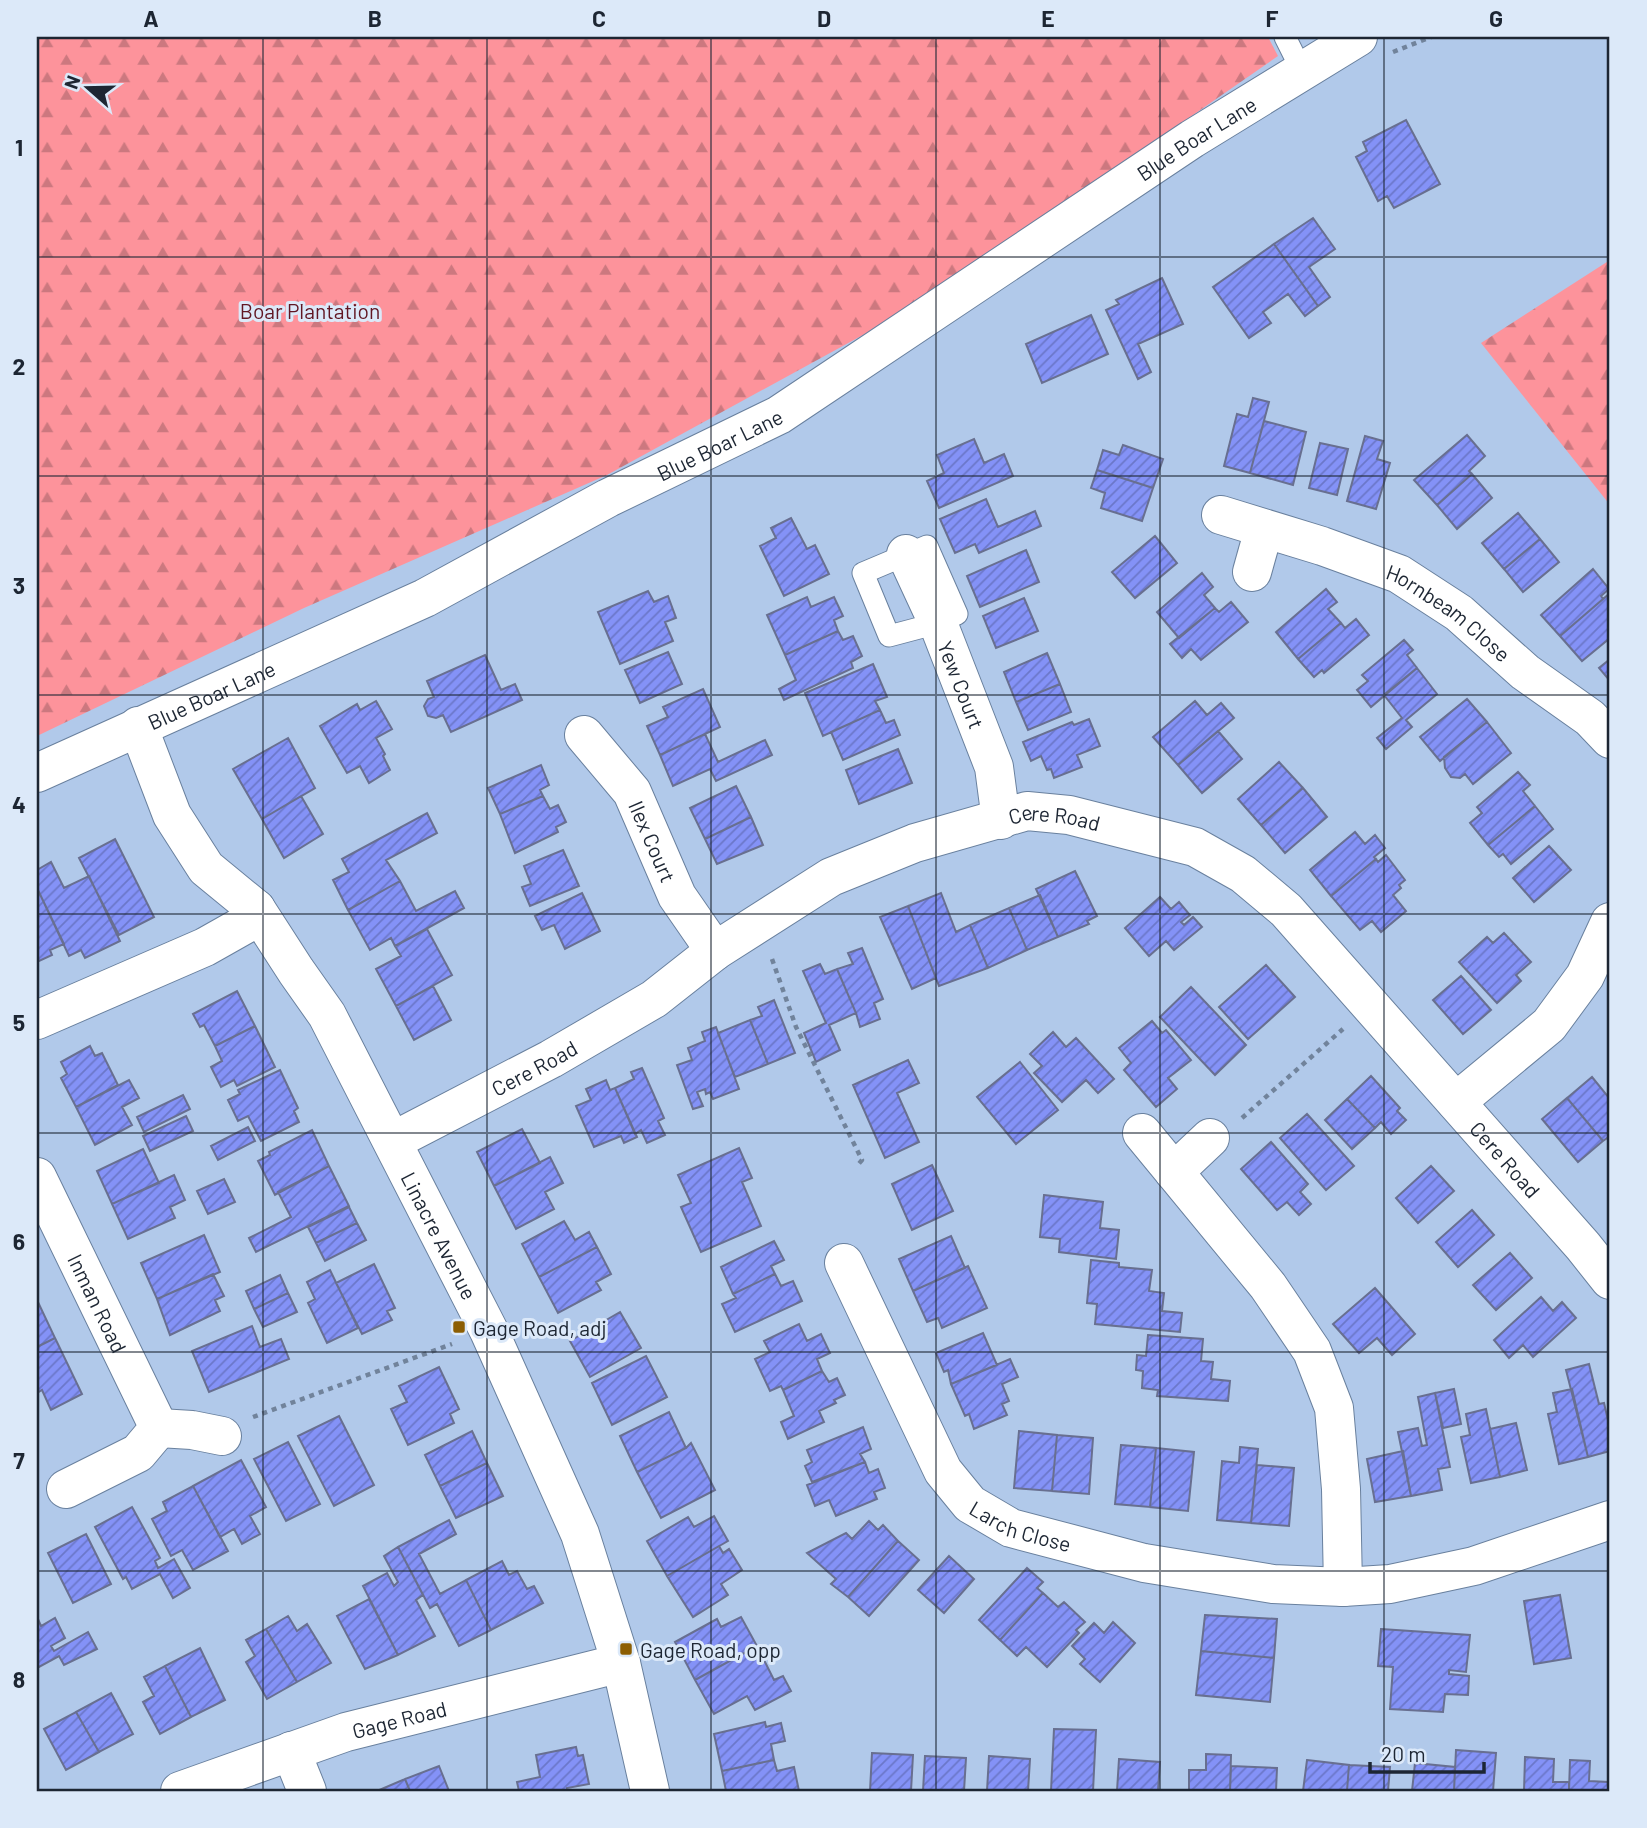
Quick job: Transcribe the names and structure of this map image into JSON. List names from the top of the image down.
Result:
{
  "streets": {
    "street": [
      "Blue Boar Lane",
      "Hornbeam Close",
      "Yew Court",
      "Cere Road",
      "Ilex Court",
      "Linacre Avenue",
      "Inman Road",
      "Larch Close",
      "Gage Road"
    ]
  },
  "crossings": [
    ["Blue Boar Lane", "Linacre Avenue"],
    ["Yew Court", "Cere Road"],
    ["Cere Road", "Ilex Court"],
    ["Cere Road", "Linacre Avenue"],
    ["Linacre Avenue", "Gage Road"]
  ],
  "parks": ["Boar Plantation"],
  "places": {
    "transit": ["Gage Road, adj", "Gage Road, opp"]
  },
  "scale_bar": "20 m",
  "north": "left",
  "grid": {
    "columns": [
      "A",
      "B",
      "C",
      "D",
      "E",
      "F",
      "G"
    ],
    "rows": [
      "1",
      "2",
      "3",
      "4",
      "5",
      "6",
      "7",
      "8"
    ]
  }
}
